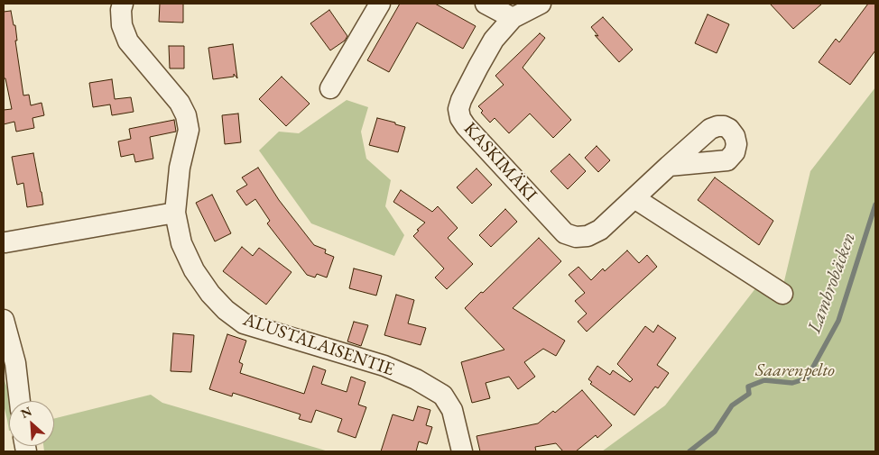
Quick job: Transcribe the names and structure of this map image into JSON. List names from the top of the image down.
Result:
{
  "streets": {
    "street": ["KASKIMÄKI", "ALUSTALAISENTIE"]
  },
  "water": ["Lambrobäcken"],
  "parks": ["Saarenpelto"],
  "north": "top left"
}
